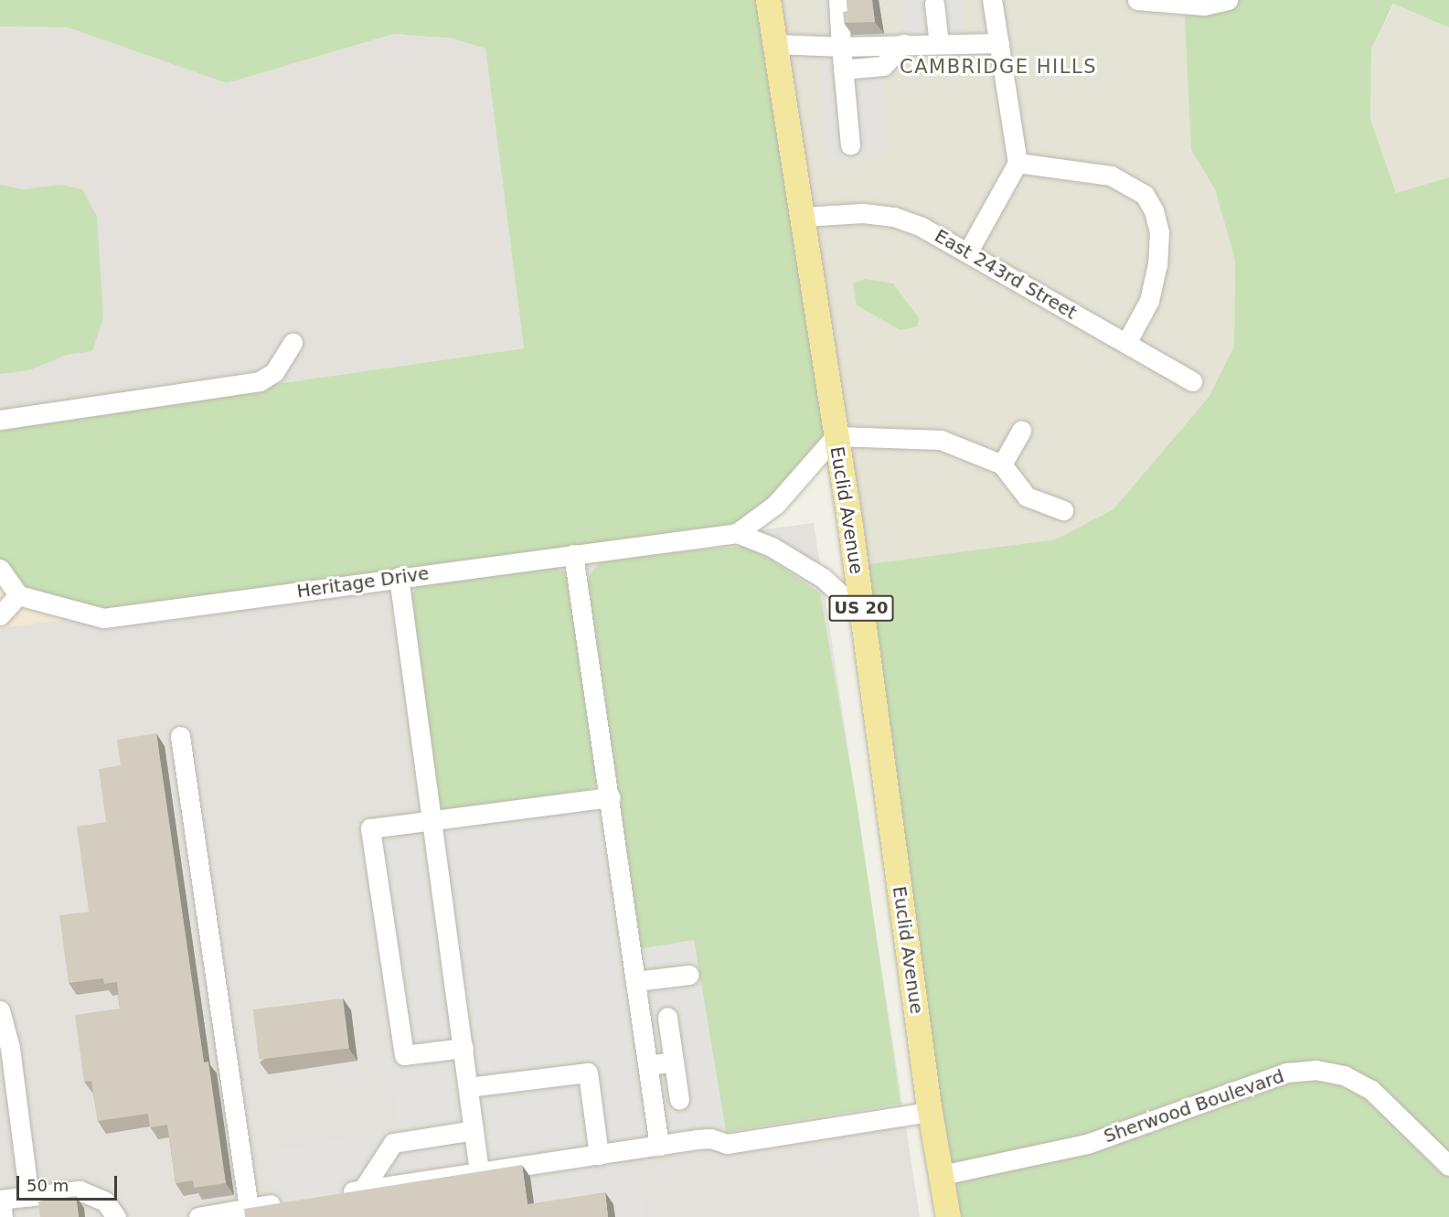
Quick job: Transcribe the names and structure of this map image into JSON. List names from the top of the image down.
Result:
{
  "streets": {
    "main road": ["Euclid Avenue", "US 20"],
    "street": ["East 243rd Street", "Heritage Drive", "Sherwood Boulevard"]
  },
  "crossings": [
    ["East 243rd Street", "Euclid Avenue"],
    ["Euclid Avenue", "Heritage Drive"],
    ["Euclid Avenue", "Sherwood Boulevard"]
  ],
  "districts": ["CAMBRIDGE HILLS"],
  "scale_bar": "50 m"
}
